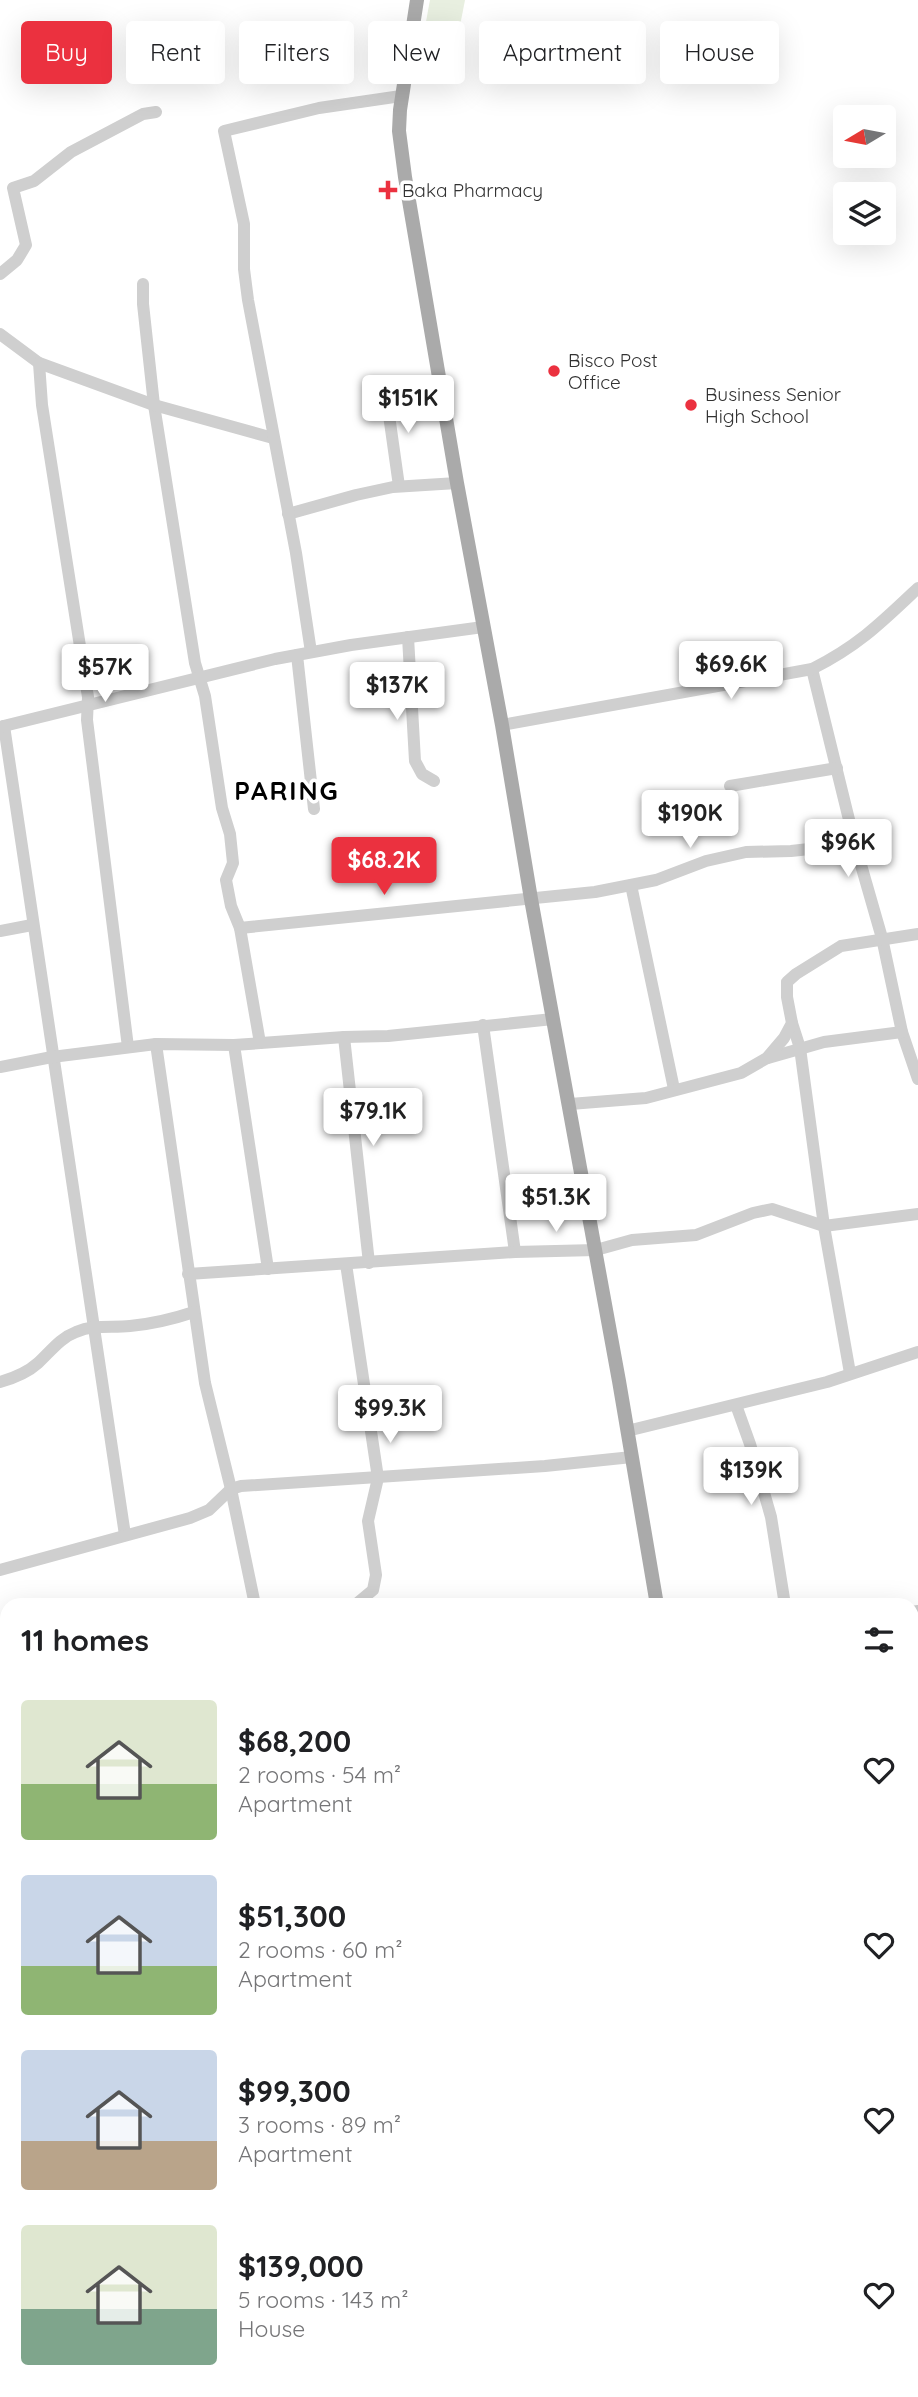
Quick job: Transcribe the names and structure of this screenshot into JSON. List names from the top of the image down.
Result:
{
  "districts": ["PARING"],
  "places": {
    "health": ["Baka Pharmacy"],
    "other": ["Bisco Post Office", "Business Senior High School"]
  },
  "north": "left",
  "page": {
    "chip": [
      "Buy",
      "Rent",
      "Filters",
      "New",
      "Apartment",
      "House"
    ],
    "price": [
      "$151K",
      "$69.6K",
      "$57K",
      "$137K",
      "$190K",
      "$96K",
      "$68.2K",
      "$79.1K",
      "$51.3K",
      "$99.3K",
      "$139K"
    ],
    "heading": "11 homes",
    "list": [
      {
        "name": "$68,200",
        "note": "2 rooms · 54 m² · Apartment"
      },
      {
        "name": "$51,300",
        "note": "2 rooms · 60 m² · Apartment"
      },
      {
        "name": "$99,300",
        "note": "3 rooms · 89 m² · Apartment"
      },
      {
        "name": "$139,000",
        "note": "5 rooms · 143 m² · House"
      }
    ]
  }
}
